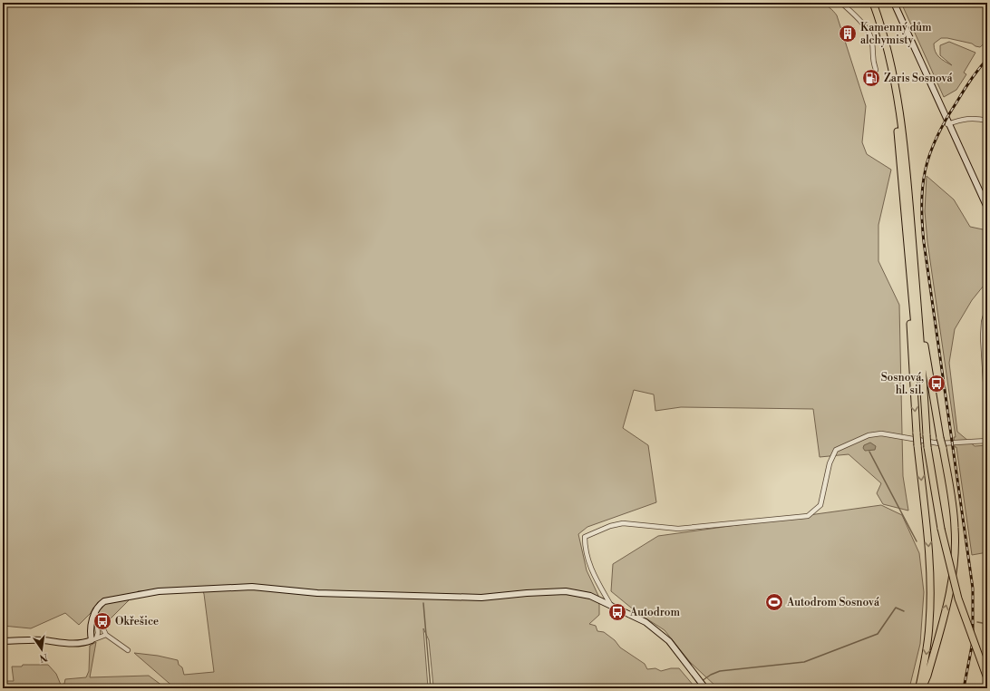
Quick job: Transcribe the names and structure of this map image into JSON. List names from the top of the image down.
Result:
{
  "places": {
    "building": ["Kamenný dům alchymisty"],
    "fuel station": ["Zaris Sosnová"],
    "bus stop": ["Sosnová, hl. sil.", "Autodrom", "Okřešice"],
    "sports": ["Autodrom Sosnová"]
  },
  "north": "bottom"
}
